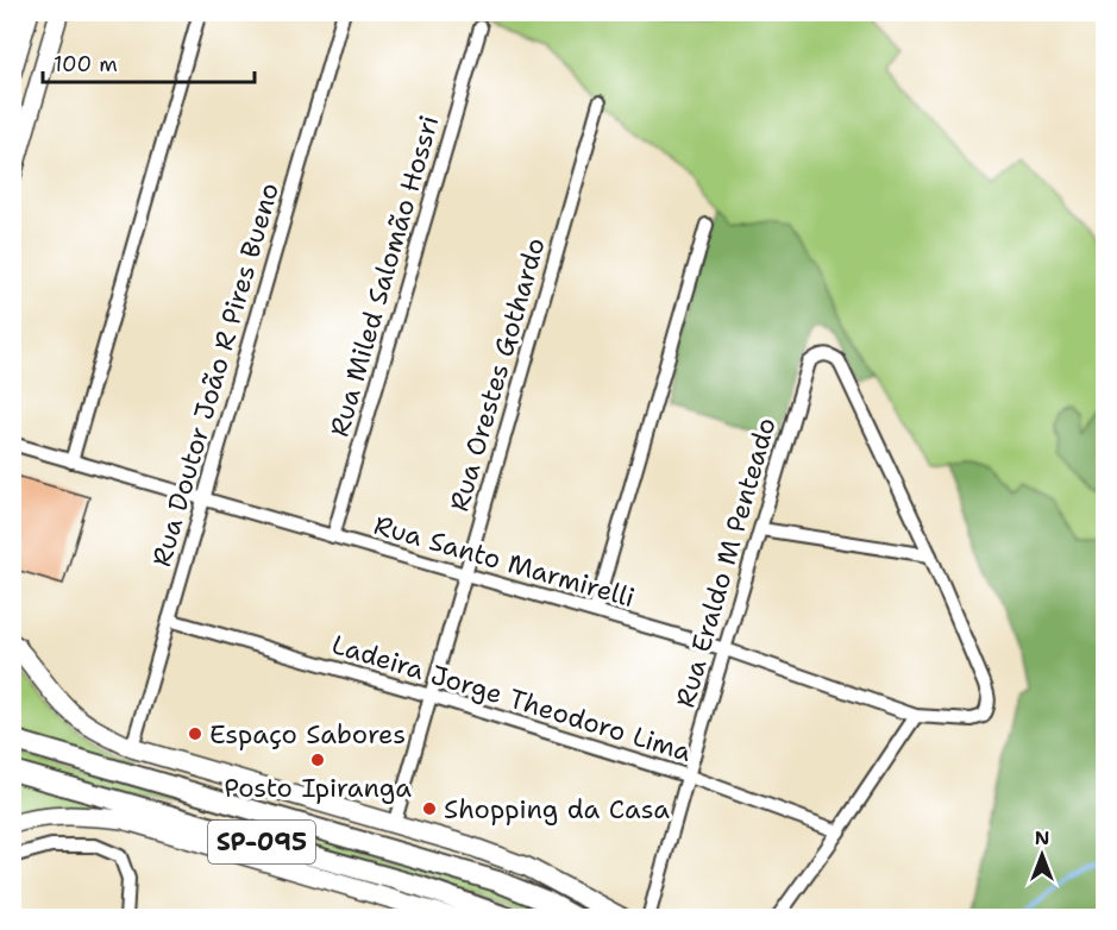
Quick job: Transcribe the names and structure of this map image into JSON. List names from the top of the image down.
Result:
{
  "streets": {
    "main road": ["SP-095"],
    "street": [
      "Rua Miled Salomão Hossri",
      "Rua Doutor João R Pires Bueno",
      "Rua Orestes Gothardo",
      "Rua Santo Marmirelli",
      "Rua Eraldo M Penteado",
      "Ladeira Jorge Theodoro Lima"
    ]
  },
  "crossings": [
    ["Rua Miled Salomão Hossri", "Rua Santo Marmirelli"],
    ["Rua Doutor João R Pires Bueno", "Rua Santo Marmirelli"],
    ["Rua Doutor João R Pires Bueno", "Ladeira Jorge Theodoro Lima"],
    ["Rua Orestes Gothardo", "Rua Santo Marmirelli"],
    ["Rua Orestes Gothardo", "Ladeira Jorge Theodoro Lima"],
    ["Rua Santo Marmirelli", "Rua Eraldo M Penteado"],
    ["Rua Eraldo M Penteado", "Ladeira Jorge Theodoro Lima"]
  ],
  "places": ["Espaço Sabores", "Posto Ipiranga", "Shopping da Casa"],
  "scale_bar": "100 m",
  "north": "top"
}
